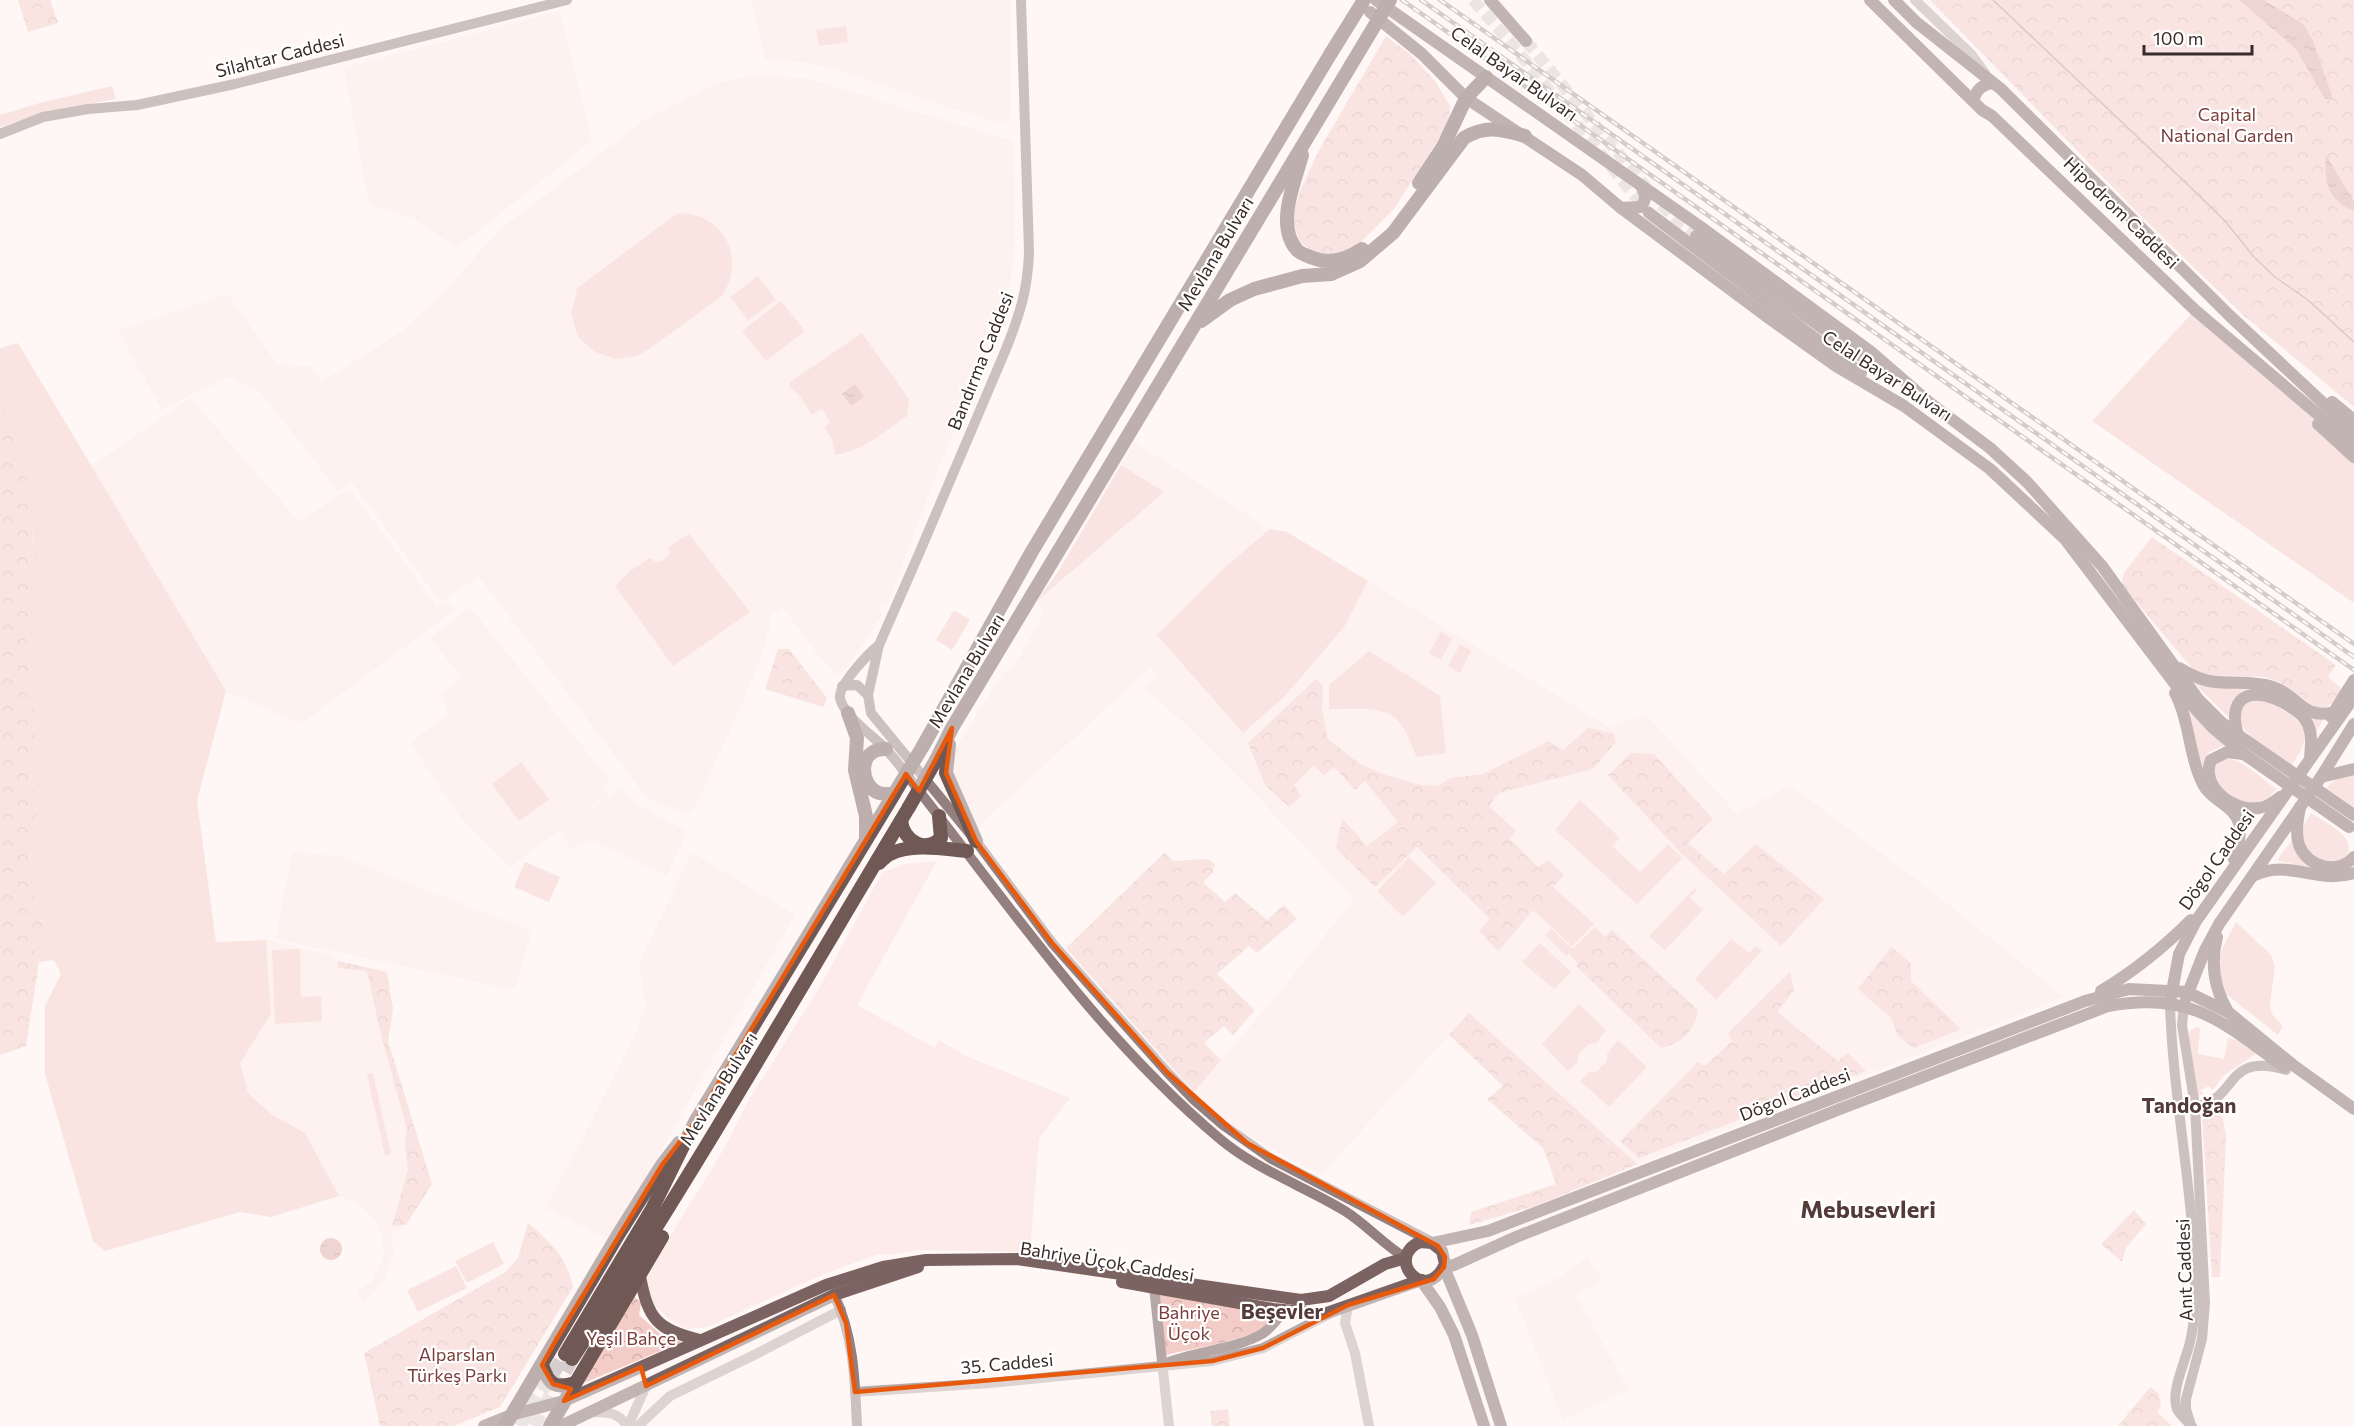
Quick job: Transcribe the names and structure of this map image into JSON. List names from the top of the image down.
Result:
{
  "streets": {
    "highway": ["Mevlana Bulvarı"],
    "main road": [
      "Silahtar Caddesi",
      "Celal Bayar Bulvarı",
      "Hipodrom Caddesi",
      "Bandırma Caddesi",
      "Dögol Caddesi",
      "Bahriye Üçok Caddesi",
      "Anıt Caddesi"
    ],
    "street": ["35. Caddesi"]
  },
  "crossings": [
    ["Celal Bayar Bulvarı", "Mevlana Bulvarı"],
    ["Dögol Caddesi", "Anıt Caddesi"]
  ],
  "districts": ["Tandoğan", "Mebusevleri", "Beşevler"],
  "parks": [
    "Capital National Garden",
    "Bahriye Üçok",
    "Yeşil Bahçe",
    "Alparslan Türkeş Parkı"
  ],
  "scale_bar": "100 m"
}
